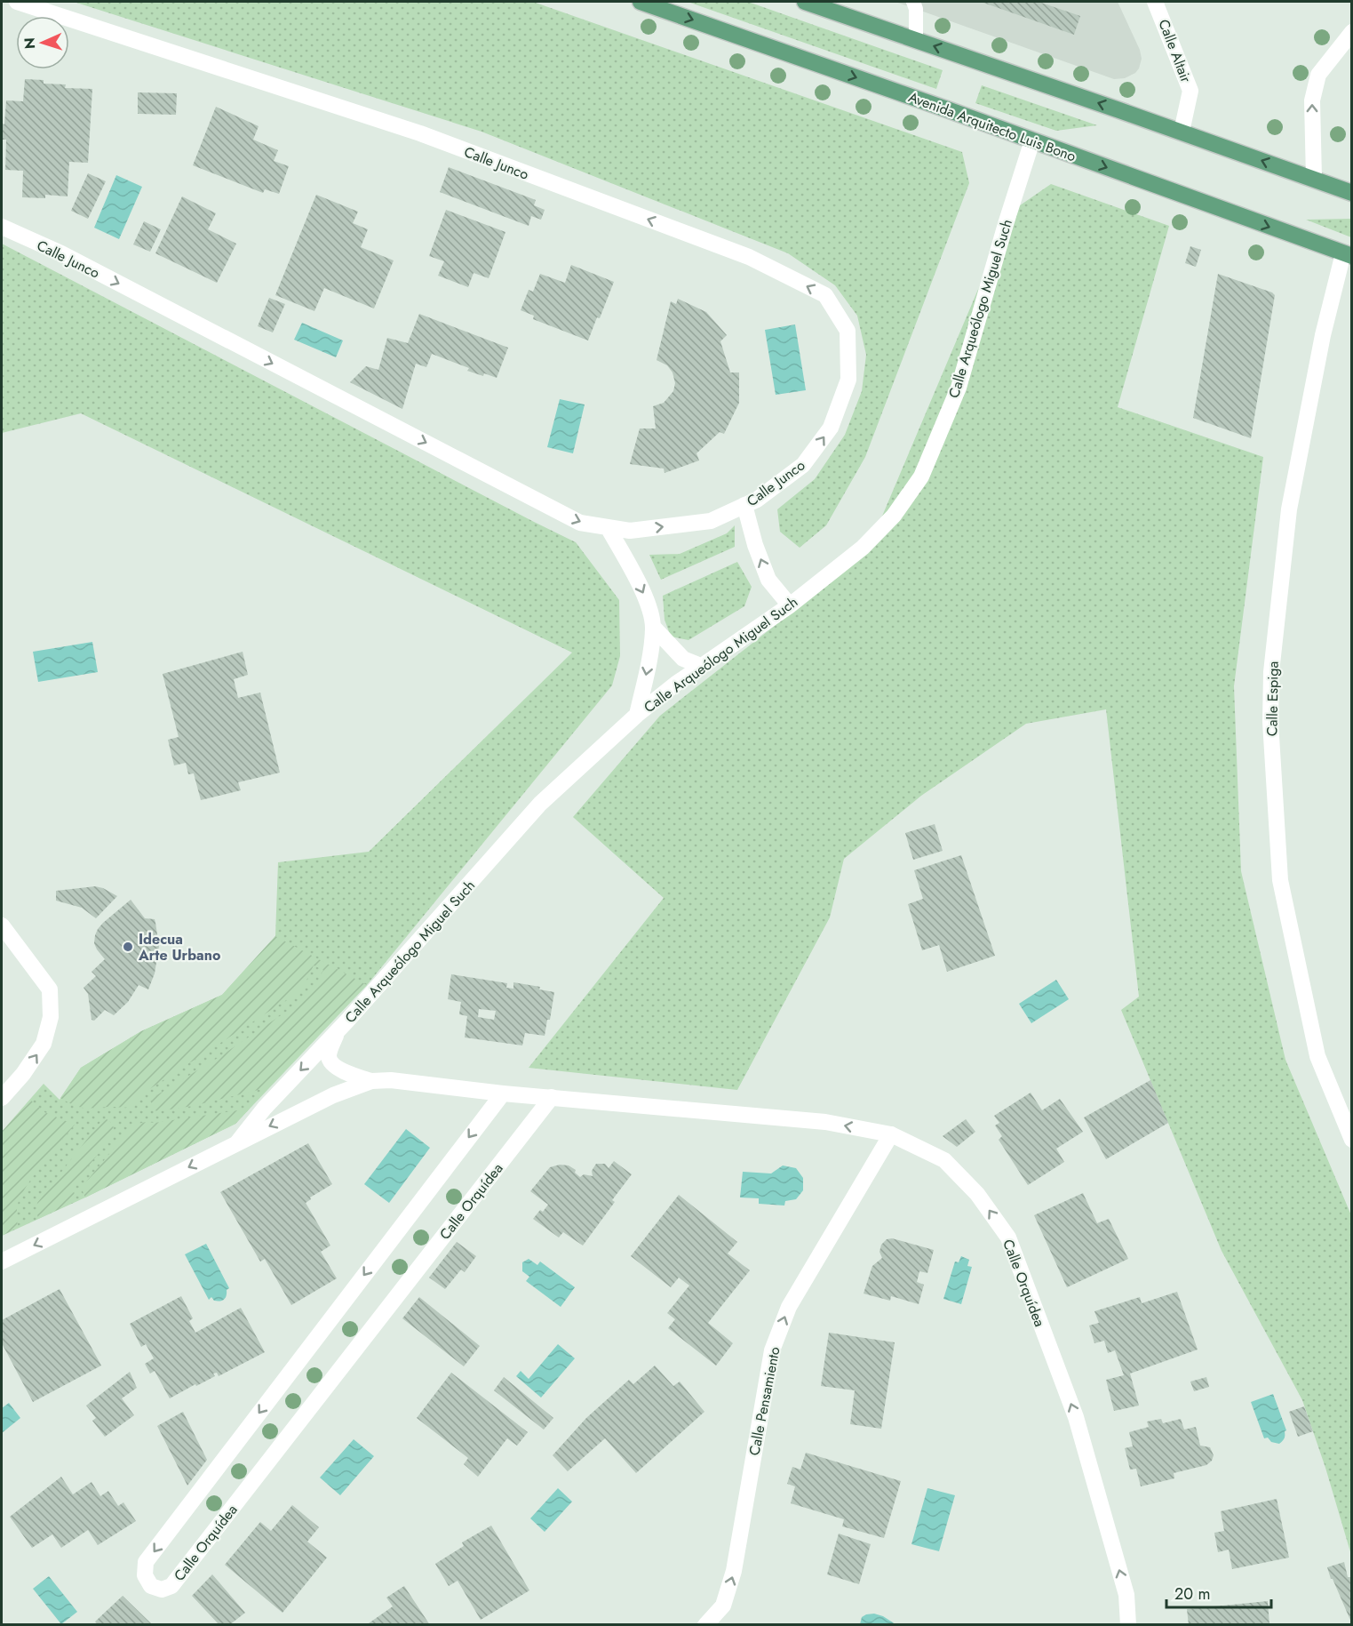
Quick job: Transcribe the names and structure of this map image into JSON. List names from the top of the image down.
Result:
{
  "streets": {
    "main road": ["Avenida Arquitecto Luis Bono"],
    "street": [
      "Calle Altair",
      "Calle Junco",
      "Calle Arqueólogo Miguel Such",
      "Calle Espiga",
      "Calle Orquídea",
      "Calle Pensamiento"
    ]
  },
  "crossings": [
    ["Avenida Arquitecto Luis Bono", "Calle Arqueólogo Miguel Such"],
    ["Avenida Arquitecto Luis Bono", "Calle Espiga"],
    ["Calle Arqueólogo Miguel Such", "Calle Orquídea"],
    ["Calle Orquídea", "Calle Pensamiento"]
  ],
  "one_way": ["Calle Pensamiento"],
  "places": ["Idecua Arte Urbano"],
  "scale_bar": "20 m",
  "north": "left"
}
